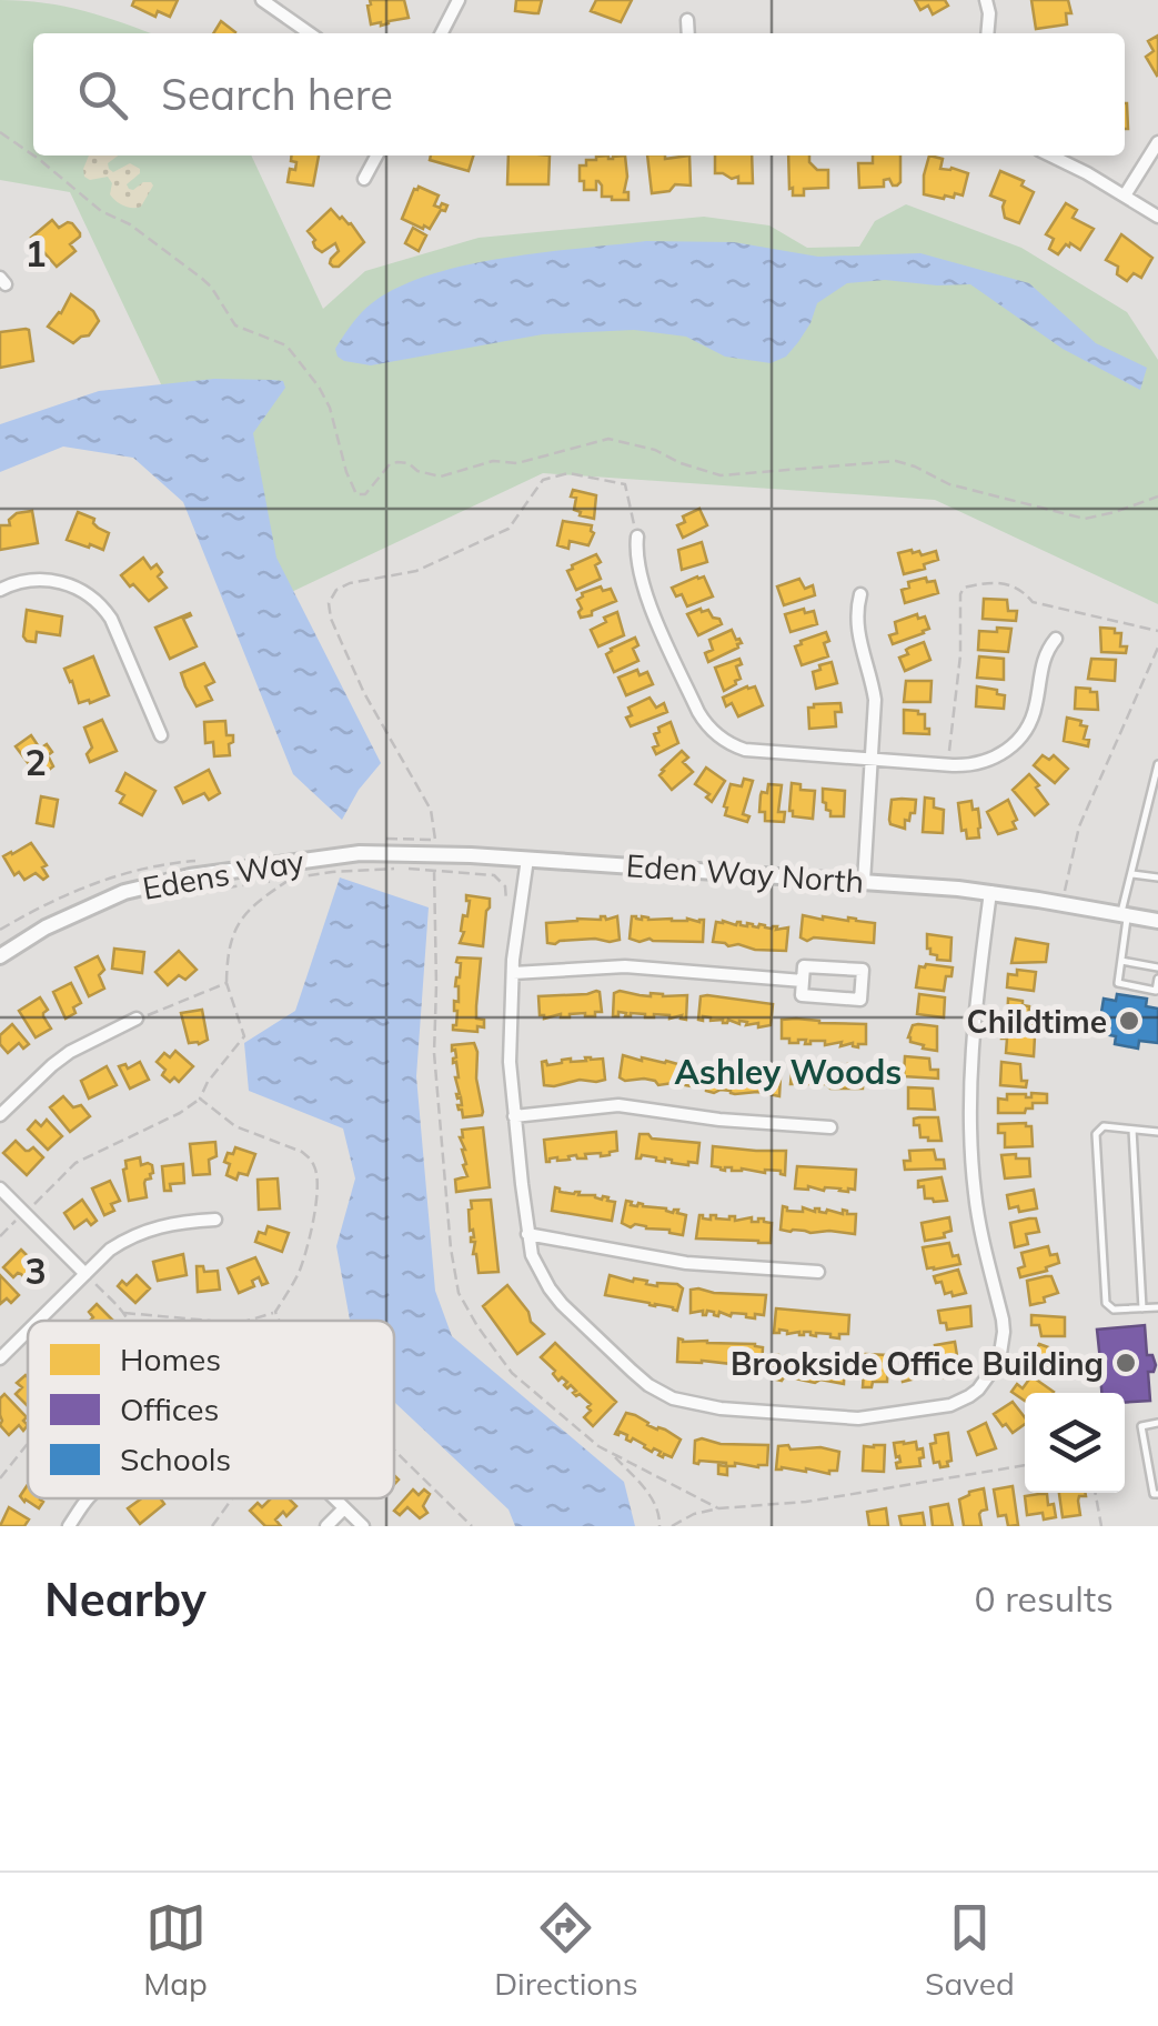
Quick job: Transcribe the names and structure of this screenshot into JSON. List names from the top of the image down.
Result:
{
  "streets": {
    "street": ["Eden Way North", "Edens Way"]
  },
  "crossings": [
    ["Eden Way North", "Edens Way"]
  ],
  "districts": ["Ashley Woods"],
  "places": ["Childtime", "Brookside Office Building"],
  "legend": ["Homes", "Offices", "Schools"],
  "page": {
    "search": "Search here",
    "heading": ["Nearby", "0 results"],
    "nav": ["Map", "Directions", "Saved"]
  },
  "grid": {
    "rows": ["1", "2", "3"]
  }
}
